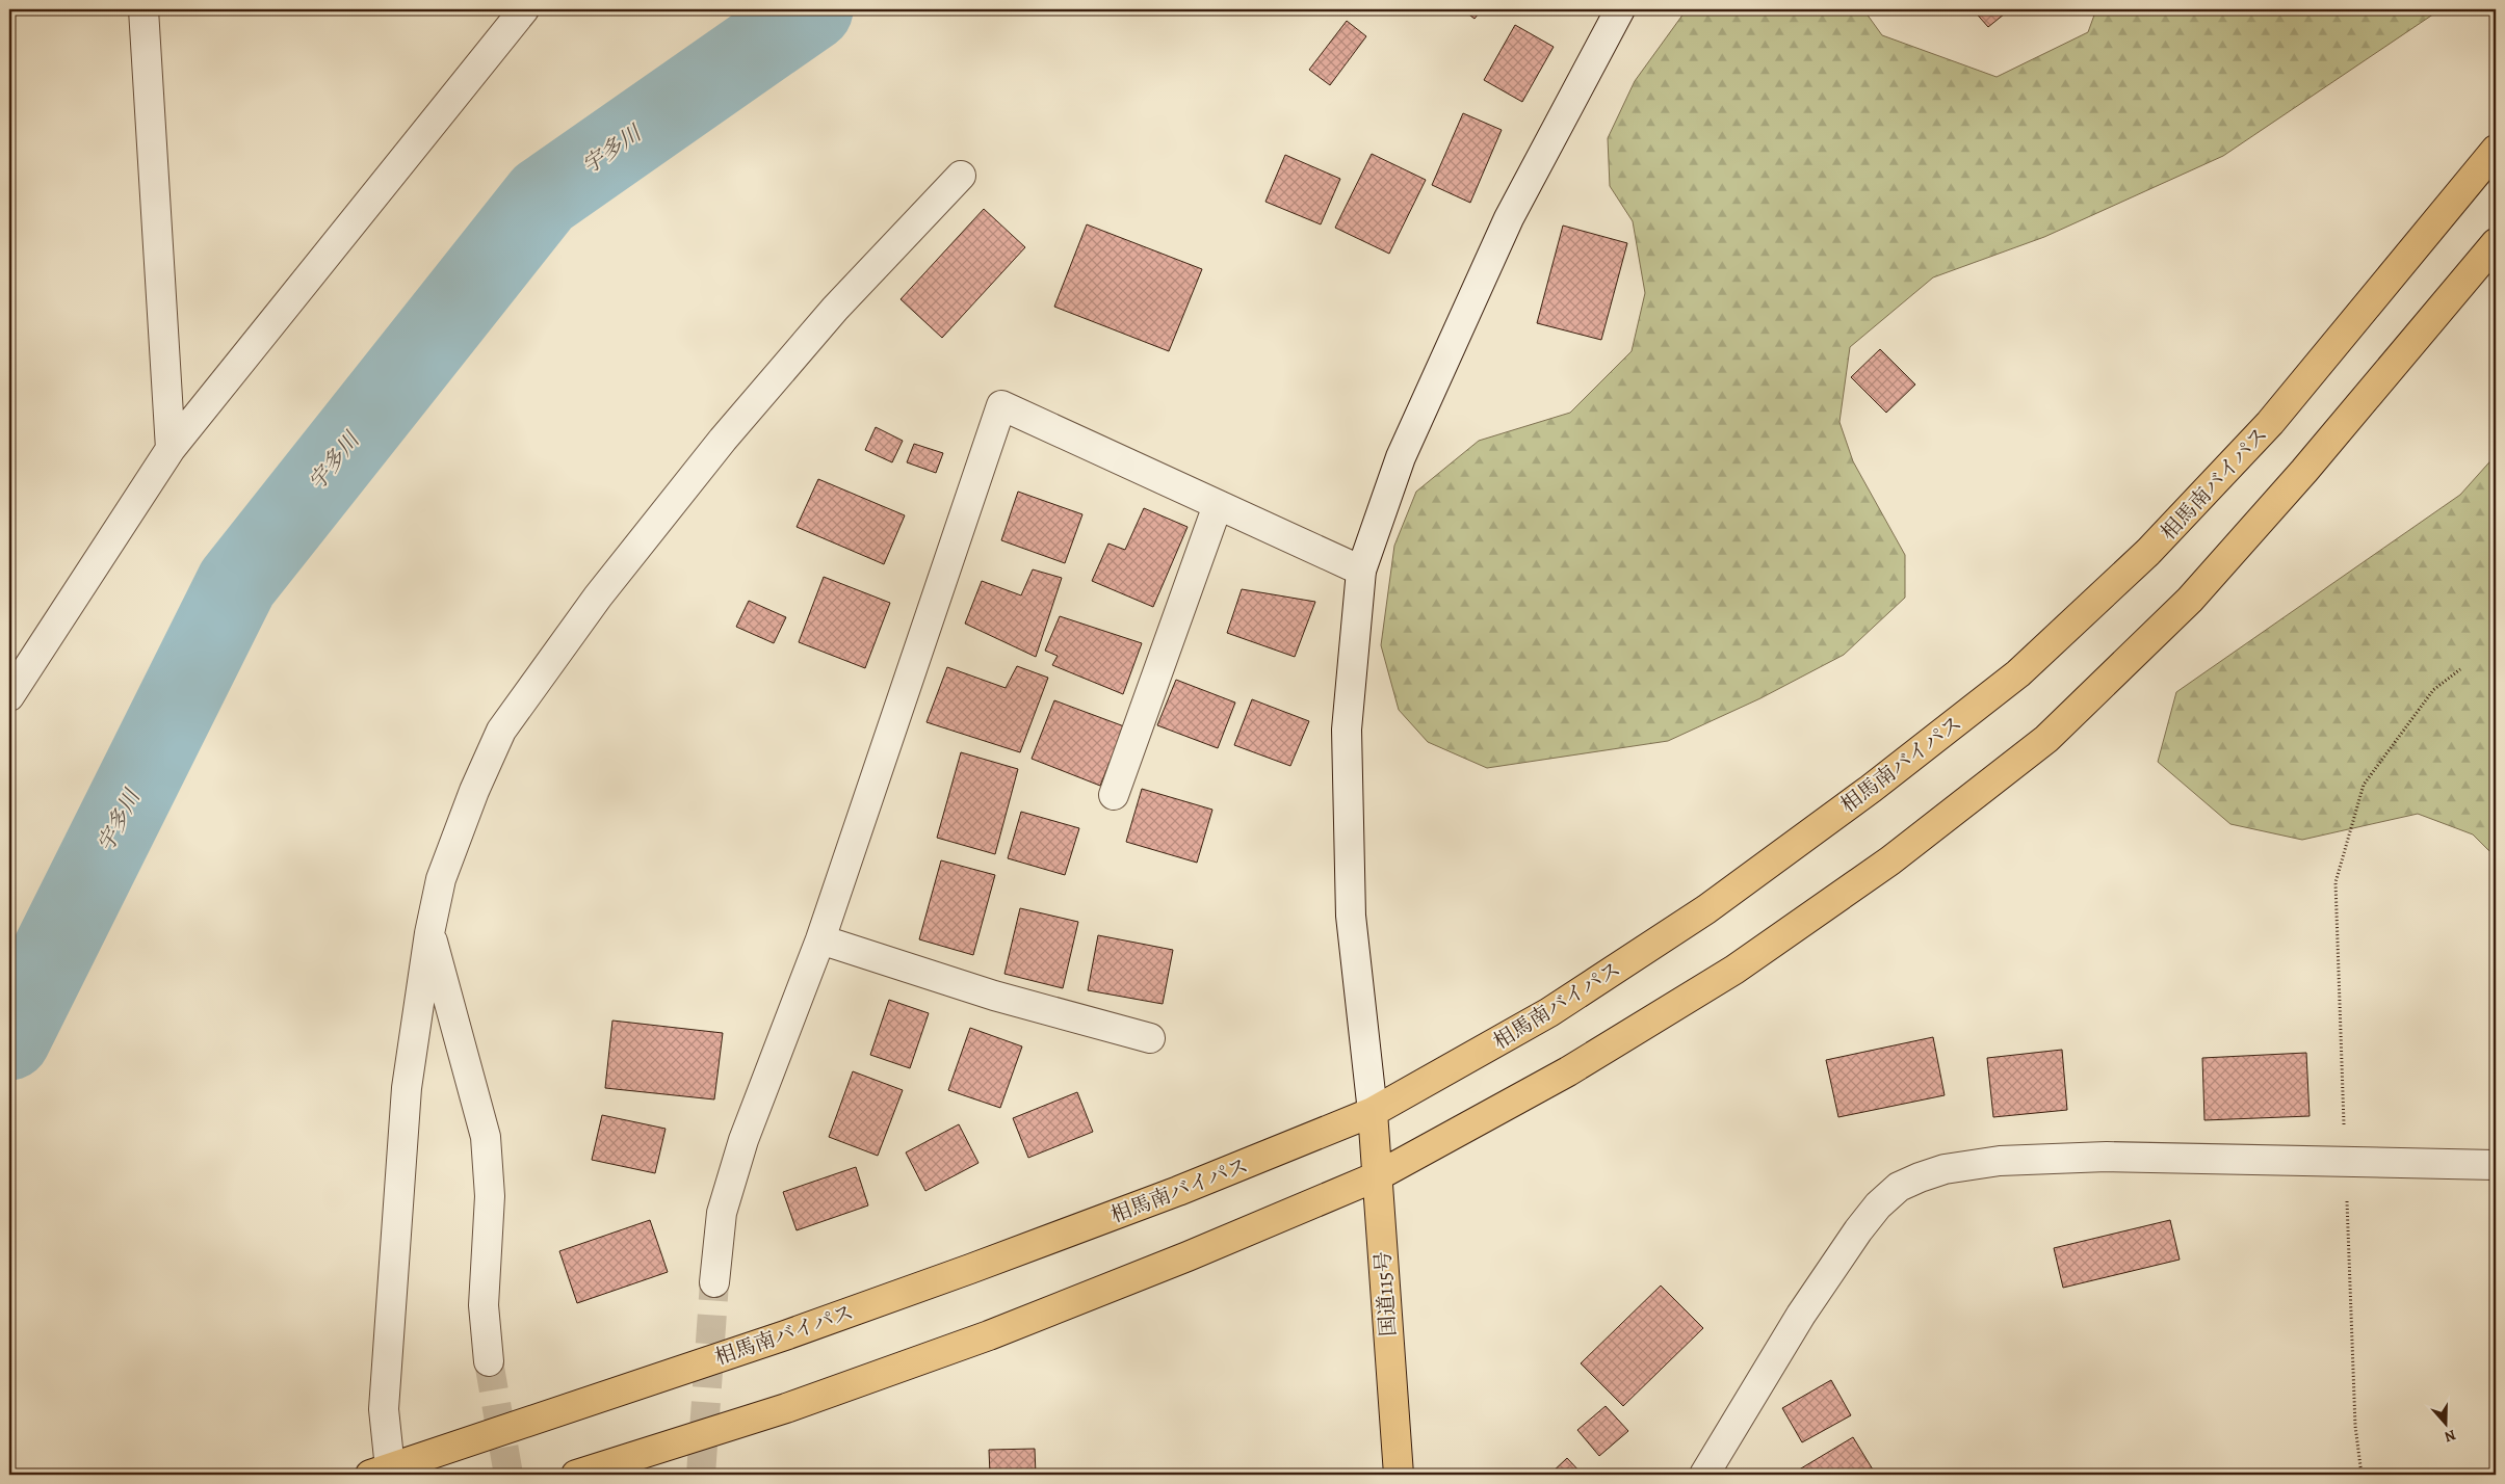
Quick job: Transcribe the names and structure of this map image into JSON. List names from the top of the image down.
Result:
{
  "streets": {
    "highway": ["相馬南バイパス", "国道115号"]
  },
  "crossings": [
    ["相馬南バイパス", "国道115号"]
  ],
  "water": ["宇多川"],
  "north": "bottom"
}
